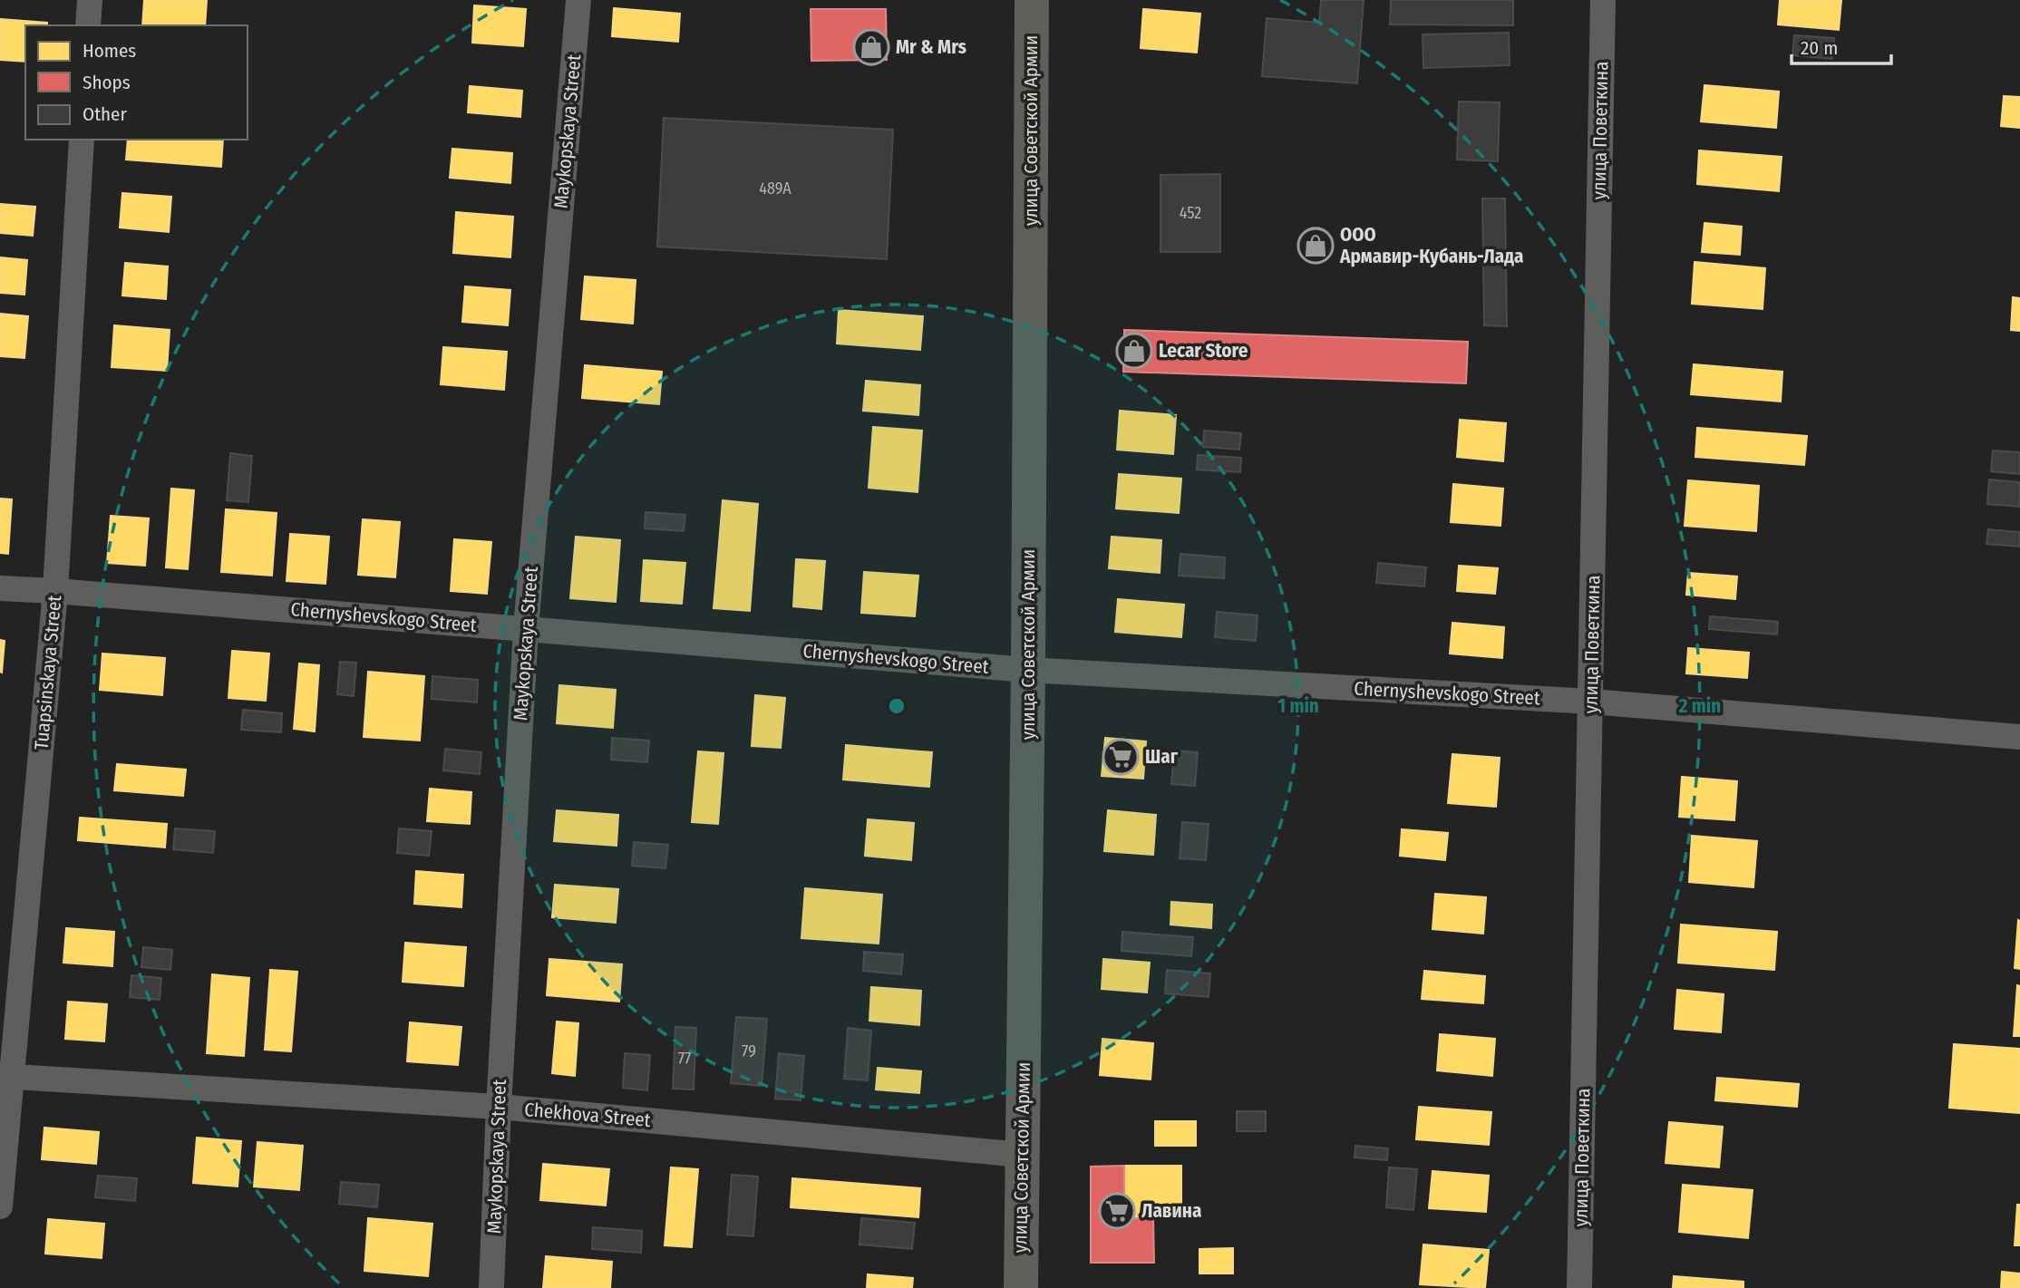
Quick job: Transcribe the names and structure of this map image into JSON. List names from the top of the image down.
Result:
{
  "streets": {
    "main road": ["улица Советской Армии"],
    "street": [
      "улица Поветкина",
      "Maykopskaya Street",
      "Chernyshevskogo Street",
      "Tuapsinskaya Street",
      "Chekhova Street"
    ]
  },
  "crossings": [
    ["улица Советской Армии", "Chernyshevskogo Street"],
    ["улица Советской Армии", "Chekhova Street"],
    ["улица Поветкина", "Chernyshevskogo Street"],
    ["Maykopskaya Street", "Chernyshevskogo Street"],
    ["Maykopskaya Street", "Chekhova Street"],
    ["Chernyshevskogo Street", "Tuapsinskaya Street"],
    ["Tuapsinskaya Street", "Chekhova Street"]
  ],
  "places": {
    "shop": ["Mr & Mrs", "ООО Армавир-Кубань-Лада", "Lecar Store"],
    "supermarket": ["Шаг", "Лавина"]
  },
  "house_numbers": [
    "489А",
    "452",
    "79",
    "77"
  ],
  "legend": ["Homes", "Shops", "Other"],
  "scale_bar": "20 m",
  "rings": ["1 min", "2 min"]
}
